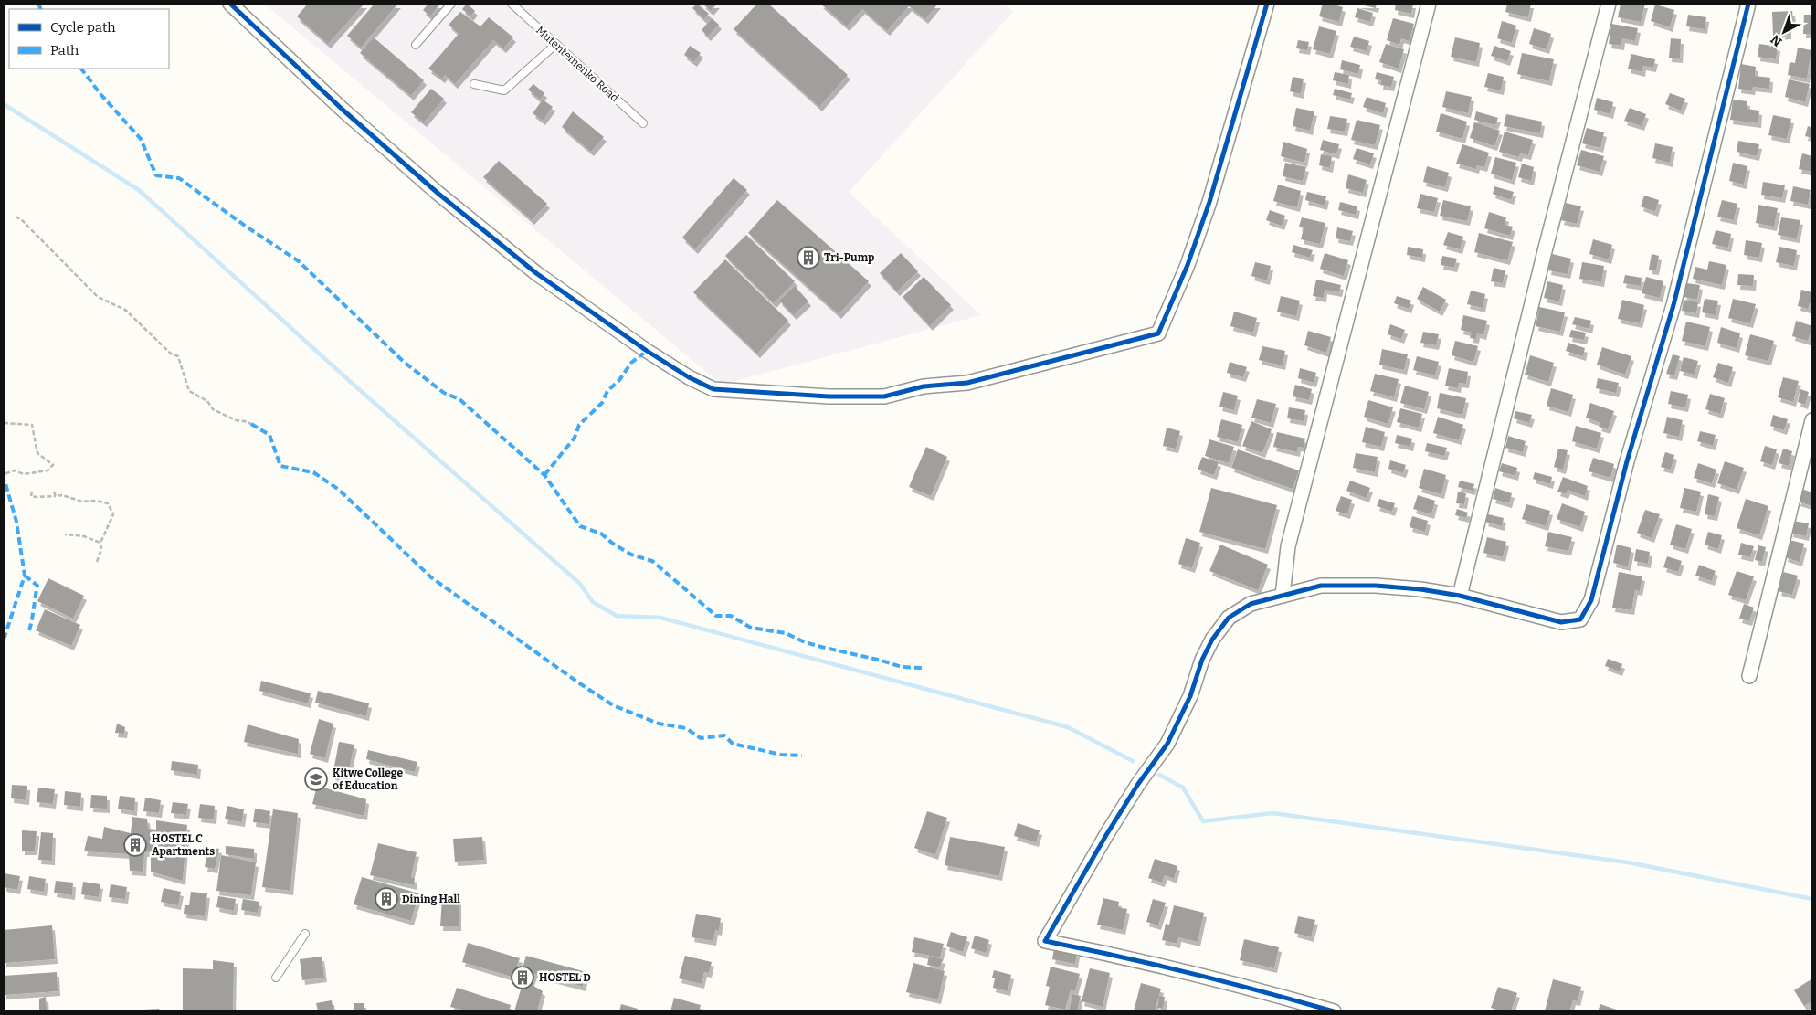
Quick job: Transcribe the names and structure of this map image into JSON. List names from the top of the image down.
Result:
{
  "streets": {
    "lane": ["Mutentemenko Road"]
  },
  "places": {
    "building": [
      "Tri-Pump",
      "HOSTEL C Apartments",
      "Dining Hall",
      "HOSTEL D"
    ],
    "school or university": ["Kitwe College of Education"]
  },
  "legend": ["Cycle path", "Path"],
  "north": "bottom left"
}
